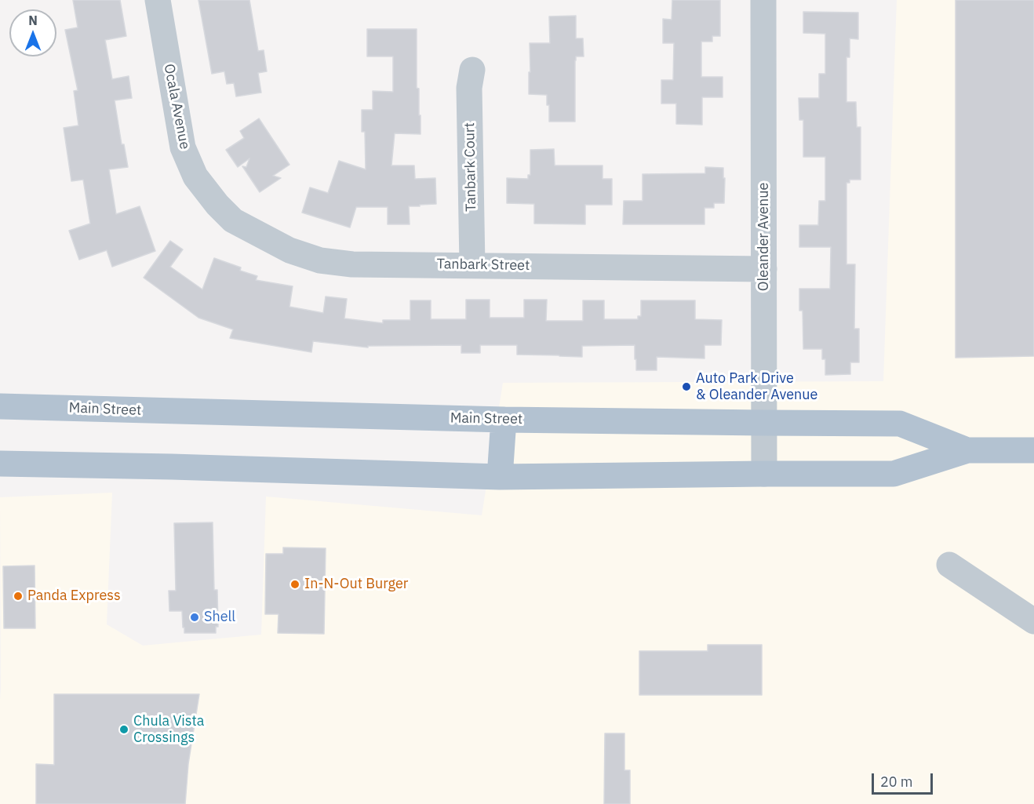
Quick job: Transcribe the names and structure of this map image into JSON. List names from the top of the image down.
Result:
{
  "streets": {
    "main road": ["Main Street"],
    "street": [
      "Ocala Avenue",
      "Tanbark Court",
      "Oleander Avenue",
      "Tanbark Street"
    ]
  },
  "crossings": [
    ["Ocala Avenue", "Tanbark Street"],
    ["Tanbark Court", "Tanbark Street"],
    ["Oleander Avenue", "Tanbark Street"],
    ["Oleander Avenue", "Main Street"]
  ],
  "places": [
    "Auto Park Drive & Oleander Avenue",
    "In-N-Out Burger",
    "Panda Express",
    "Shell",
    "Chula Vista Crossings"
  ],
  "scale_bar": "20 m",
  "north": "top"
}
